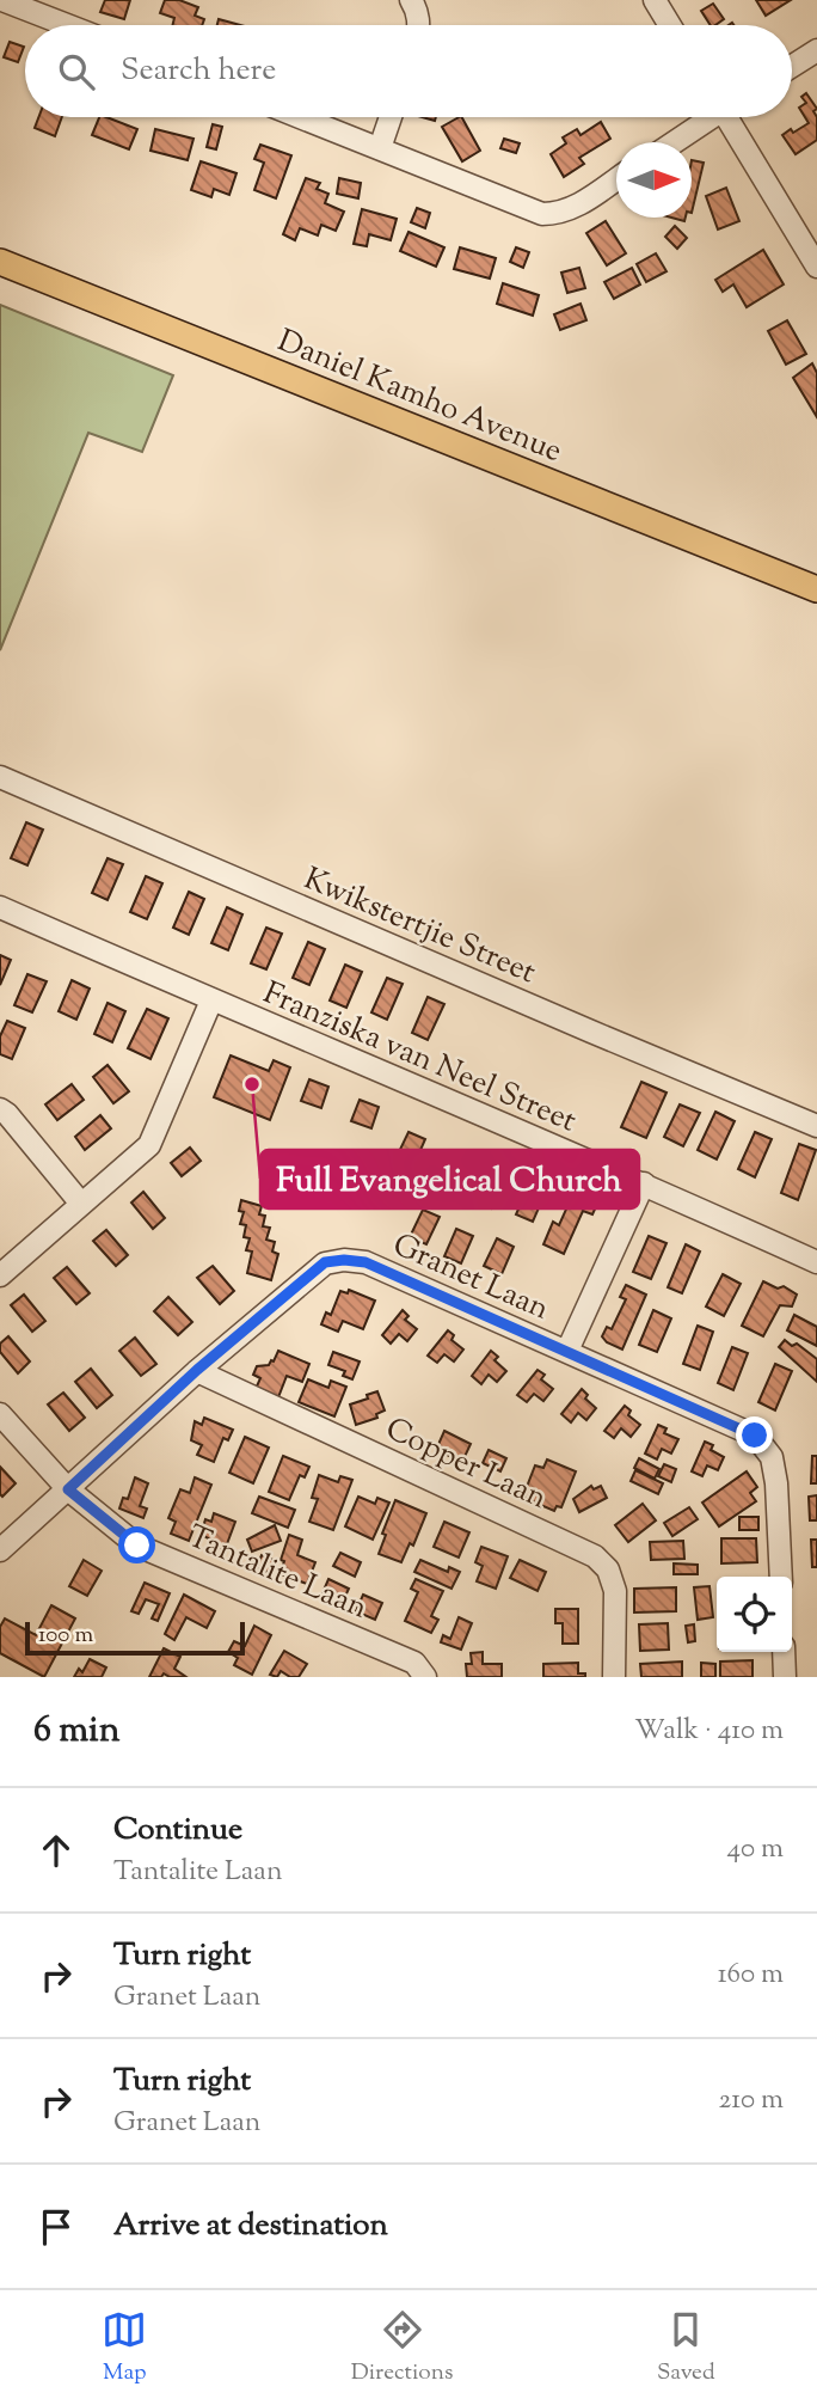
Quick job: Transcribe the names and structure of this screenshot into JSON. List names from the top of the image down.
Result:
{
  "streets": {
    "main road": ["Daniel Kamho Avenue"],
    "street": [
      "Kwikstertjie Street",
      "Franziska van Neel Street",
      "Granet Laan",
      "Copper Laan",
      "Tantalite Laan"
    ]
  },
  "crossings": [
    ["Granet Laan", "Copper Laan"],
    ["Granet Laan", "Tantalite Laan"]
  ],
  "places": ["Full Evangelical Church"],
  "scale_bar": "100 m",
  "north": "right",
  "page": {
    "search": "Search here",
    "scale": "100 m",
    "heading": ["6 min", "Walk · 410 m"],
    "list": [
      ["Continue", "Tantalite Laan", "40 m"],
      ["Turn right", "Granet Laan", "160 m"],
      ["Turn right", "Granet Laan", "210 m"],
      "Arrive at destination"
    ],
    "nav": ["Map", "Directions", "Saved"]
  }
}
